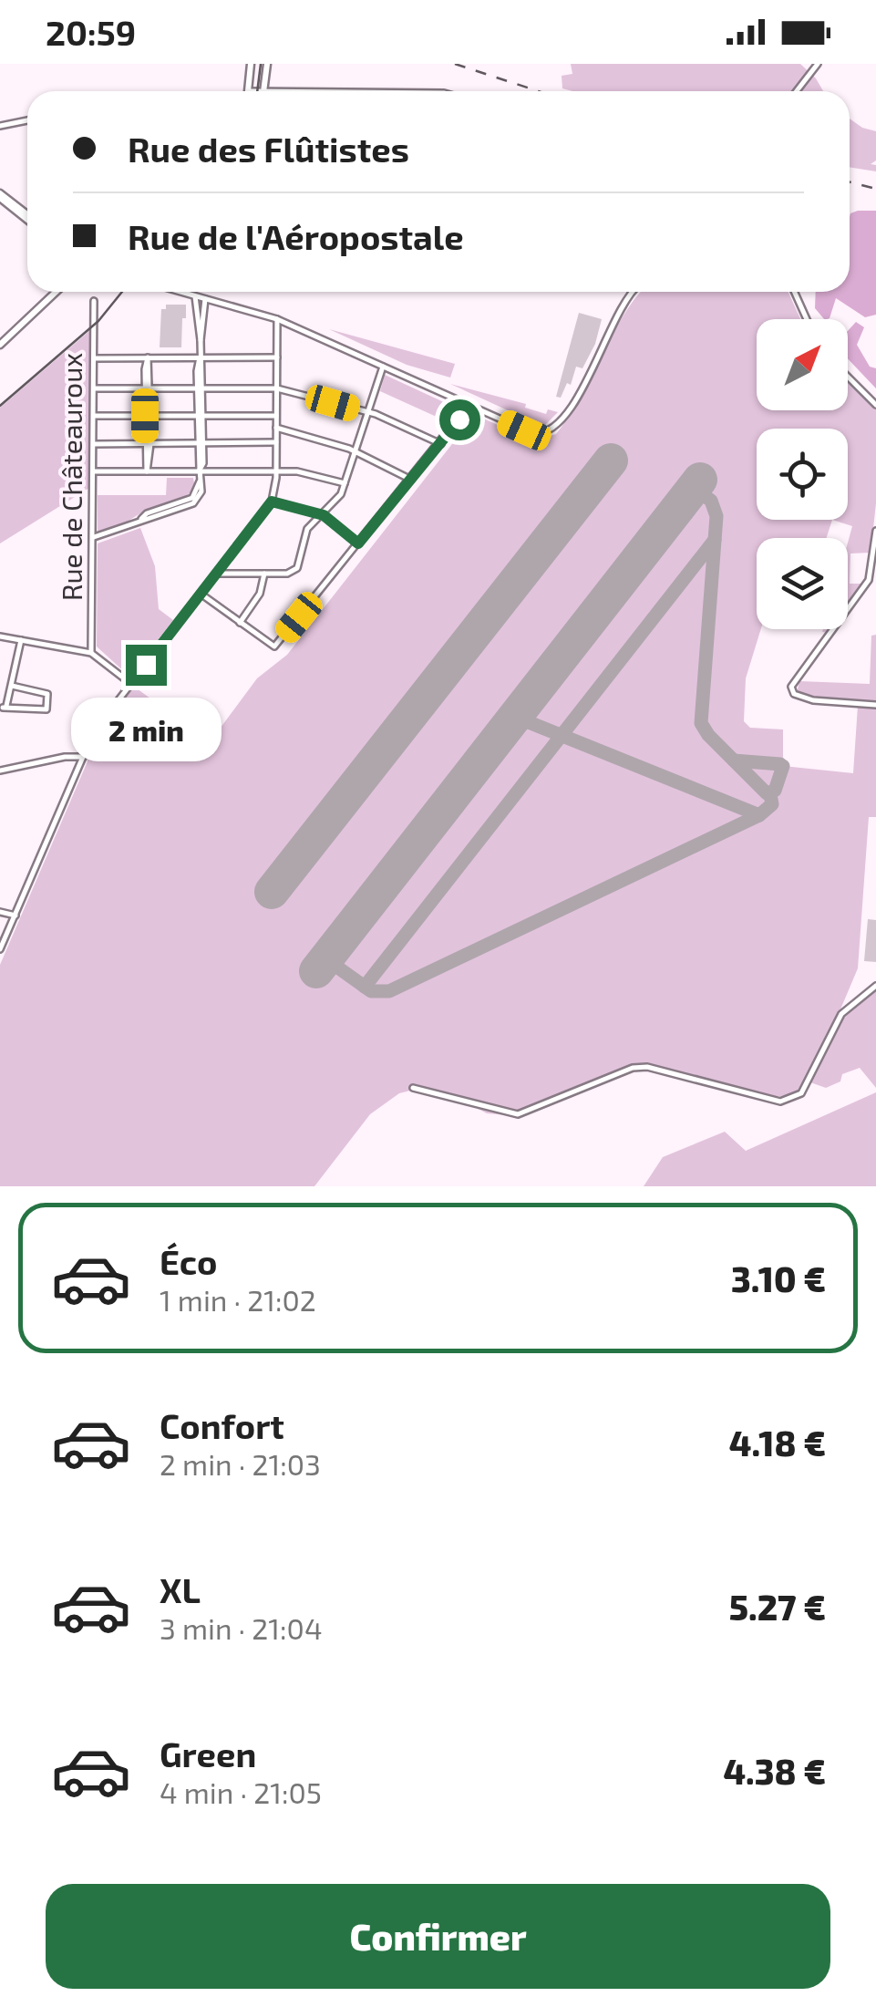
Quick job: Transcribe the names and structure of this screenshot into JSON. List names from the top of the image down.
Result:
{
  "streets": {
    "street": ["Rue de Châteauroux"]
  },
  "north": "top right",
  "page": {
    "status": "20:59",
    "banner": ["Rue des Flûtistes", "Rue de l'Aéropostale"],
    "bubble": "2 min",
    "list": [
      {
        "name": "Éco",
        "note": "1 min · 21:02",
        "value": "3.10 €"
      },
      {
        "name": "Confort",
        "note": "2 min · 21:03",
        "value": "4.18 €"
      },
      {
        "name": "XL",
        "note": "3 min · 21:04",
        "value": "5.27 €"
      },
      {
        "name": "Green",
        "note": "4 min · 21:05",
        "value": "4.38 €"
      }
    ],
    "buttons": "Confirmer"
  }
}
